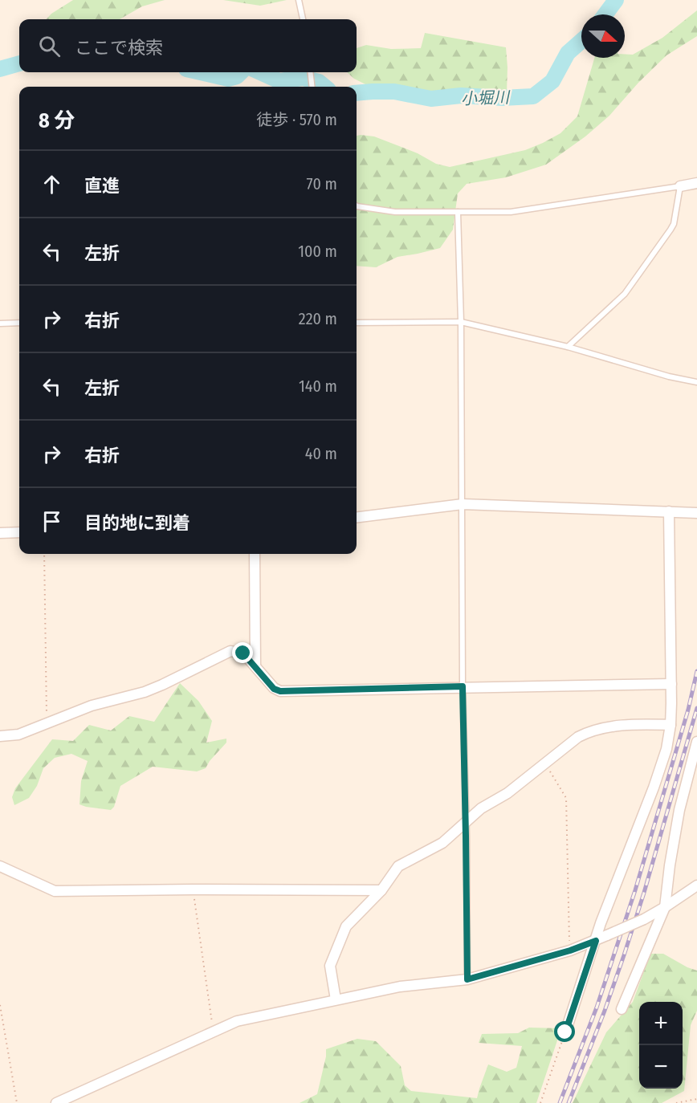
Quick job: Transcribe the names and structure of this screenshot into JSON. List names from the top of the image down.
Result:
{
  "water": ["小堀川"],
  "north": "right",
  "page": {
    "search": "ここで検索",
    "heading": ["8 分", "徒歩 · 570 m"],
    "list": [
      ["直進", "70 m"],
      ["左折", "100 m"],
      ["右折", "220 m"],
      ["左折", "140 m"],
      ["右折", "40 m"],
      "目的地に到着"
    ],
    "map_buttons": ["+", "−"]
  }
}
